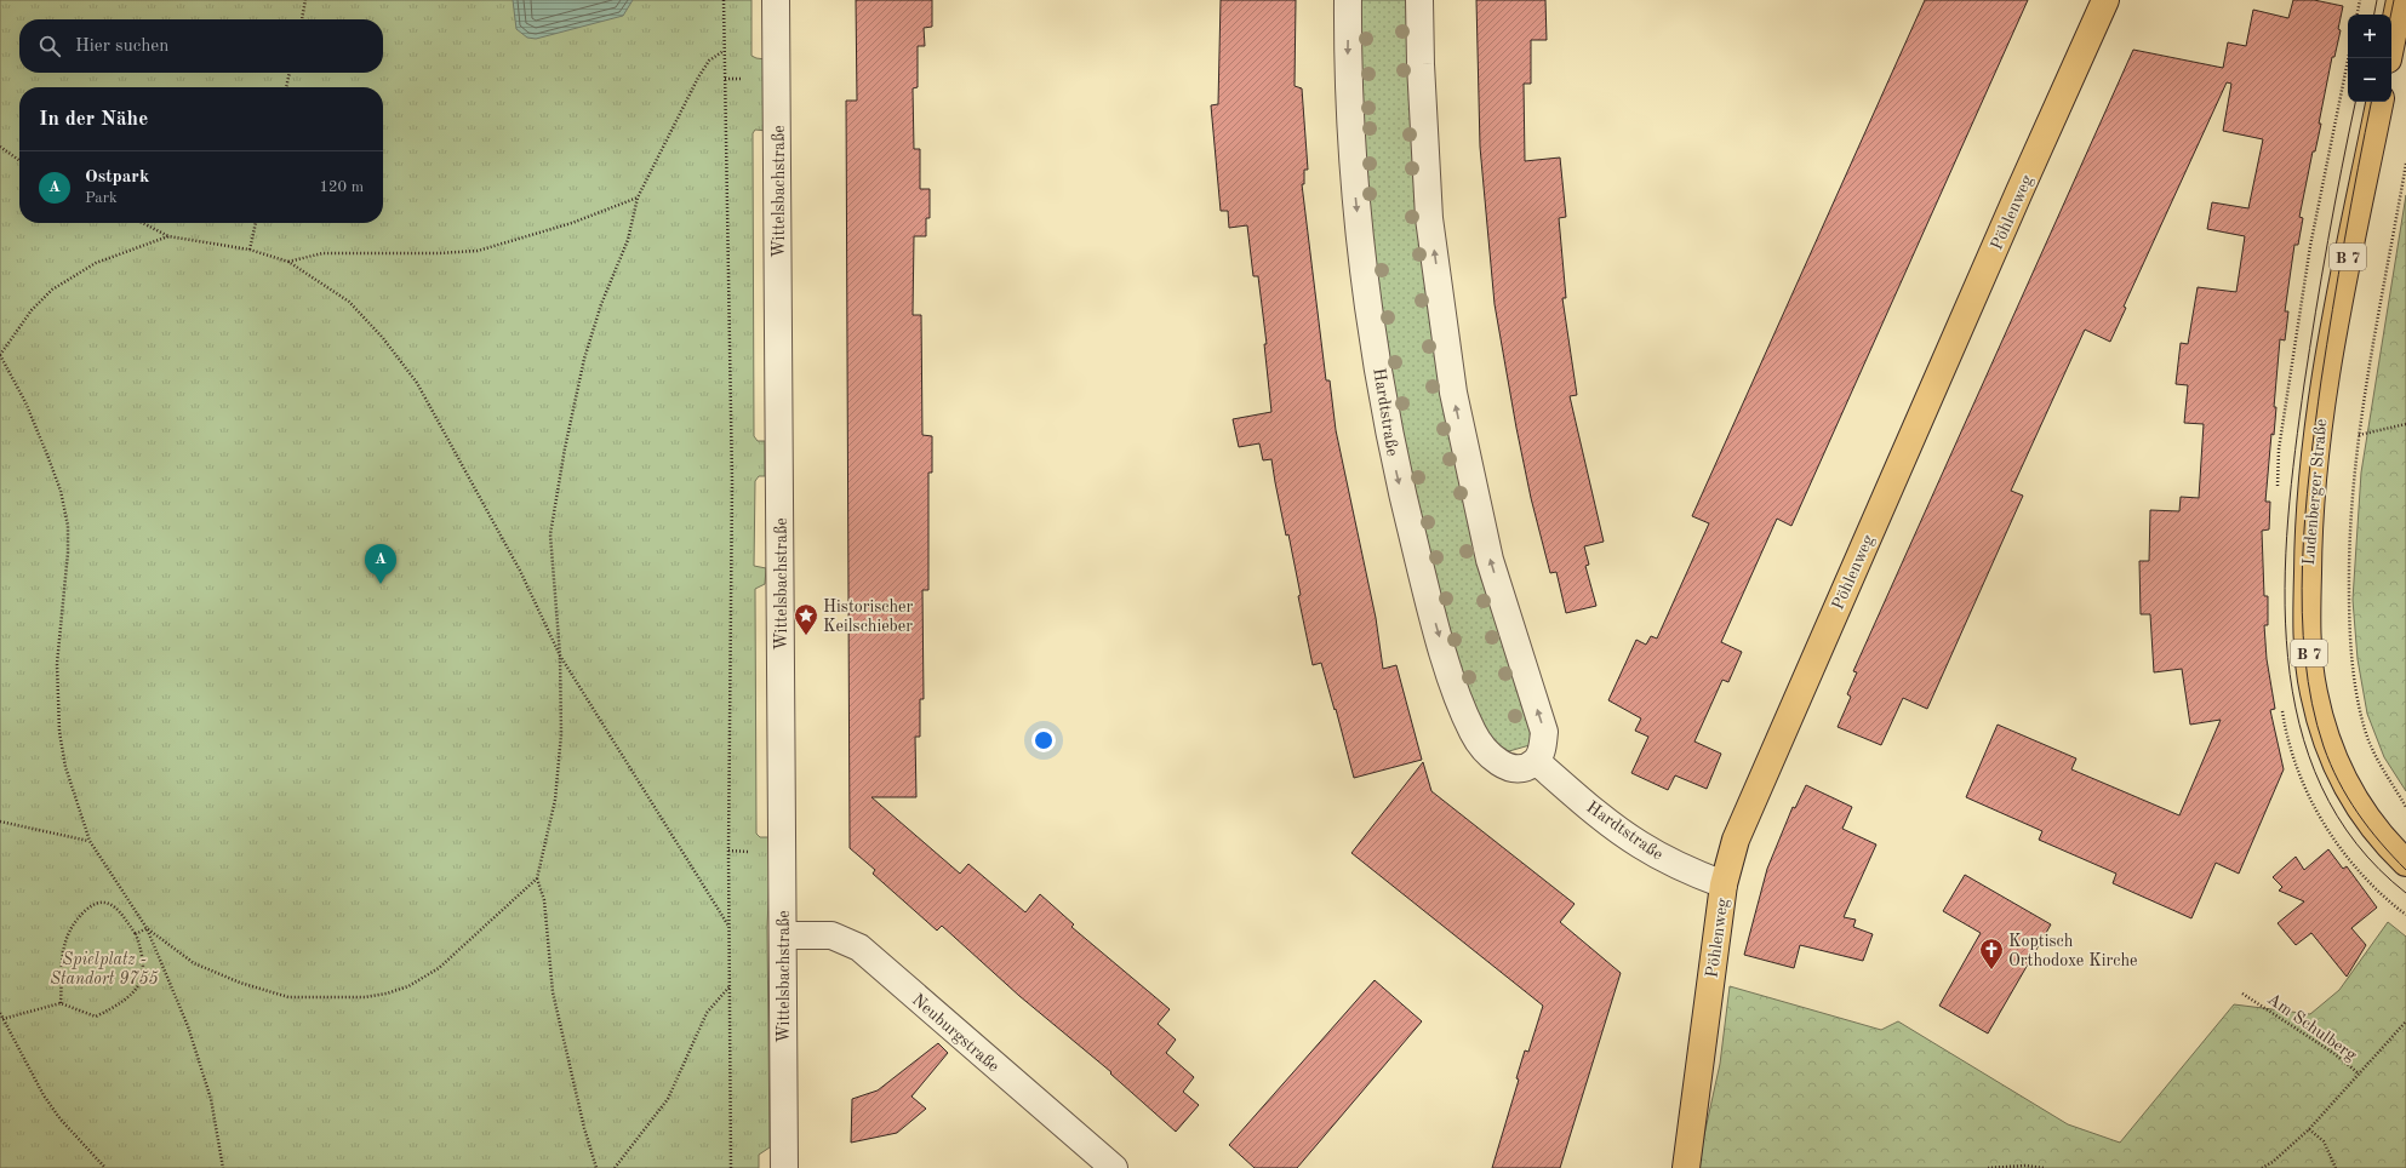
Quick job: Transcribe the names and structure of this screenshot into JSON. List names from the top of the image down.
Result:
{
  "streets": {
    "main road": ["Pöhlenweg", "B 7", "Ludenberger Straße"],
    "street": ["Wittelsbachstraße", "Hardtstraße", "Neuburgstraße"],
    "path": ["Am Schulberg"]
  },
  "crossings": [
    ["Wittelsbachstraße", "Neuburgstraße"],
    ["Pöhlenweg", "Hardtstraße"]
  ],
  "parks": ["Spielplatz - Standort 9755"],
  "places": {
    "place": ["Historischer Keilschieber"],
    "church": ["Koptisch Orthodoxe Kirche"]
  },
  "page": {
    "map_buttons": ["+", "−"],
    "search": "Hier suchen",
    "heading": "In der Nähe",
    "list": [
      {
        "mark": "A",
        "name": "Ostpark",
        "note": "Park",
        "value": "120 m"
      }
    ],
    "pins": "A"
  }
}
